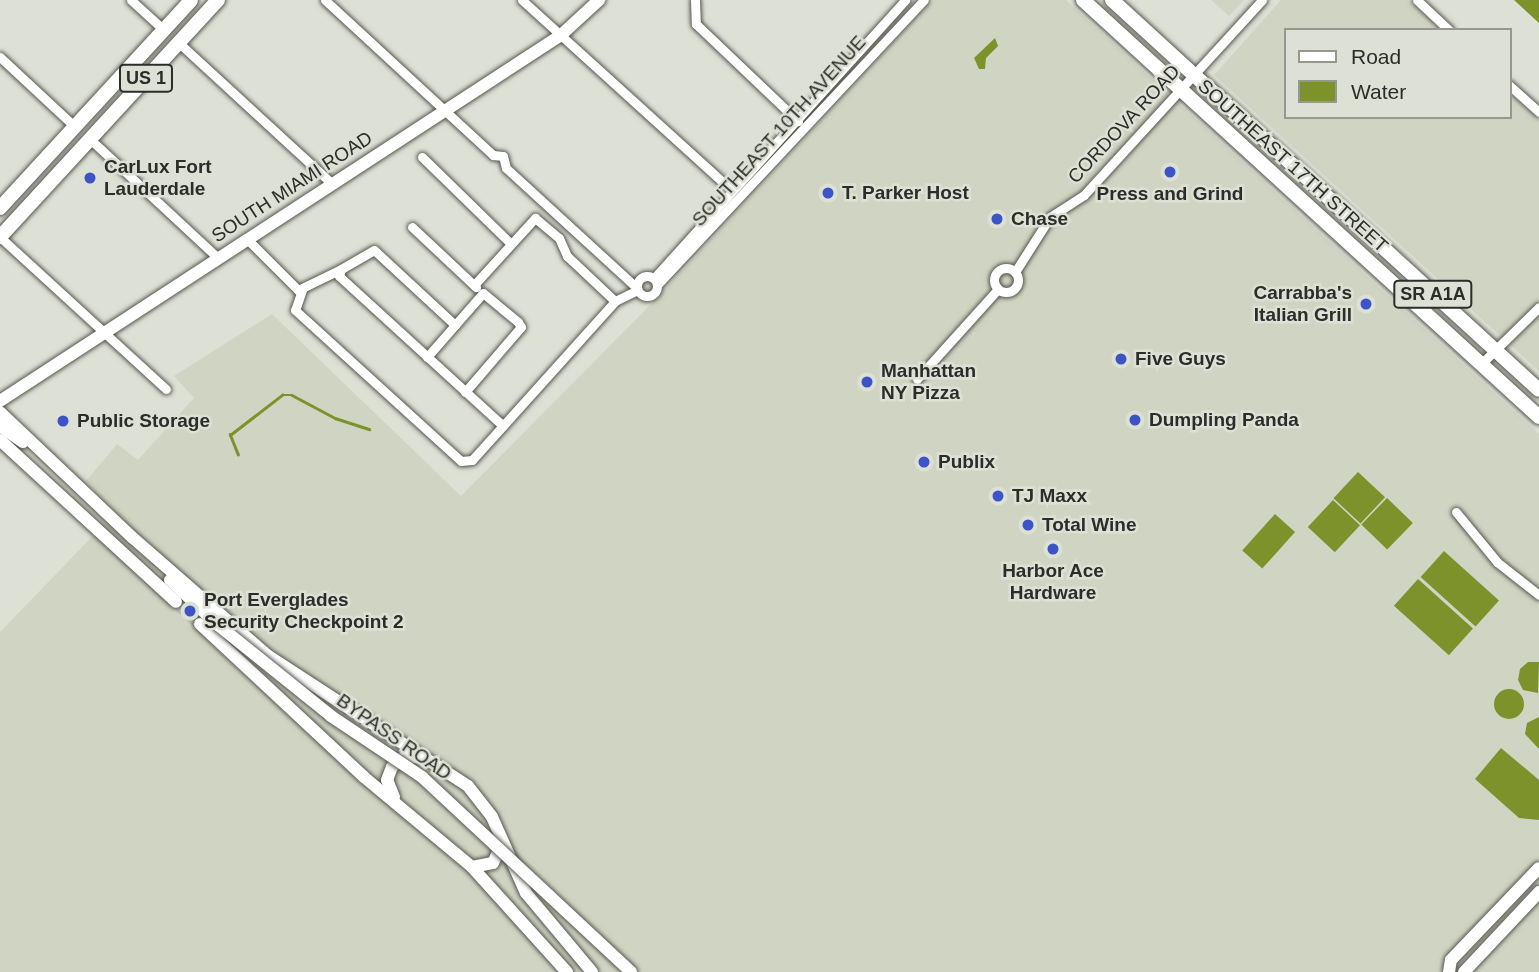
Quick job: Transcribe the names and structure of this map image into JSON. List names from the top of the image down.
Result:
{
  "streets": {
    "main road": ["US 1", "SOUTHEAST 17TH STREET", "SR A1A"],
    "street": [
      "CORDOVA ROAD",
      "SOUTHEAST 10TH AVENUE",
      "SOUTH MIAMI ROAD",
      "BYPASS ROAD"
    ]
  },
  "crossings": [
    ["CORDOVA ROAD", "SOUTHEAST 17TH STREET"]
  ],
  "places": [
    "Press and Grind",
    "CarLux Fort Lauderdale",
    "T. Parker Host",
    "Chase",
    "Carrabba's Italian Grill",
    "Five Guys",
    "Manhattan NY Pizza",
    "Dumpling Panda",
    "Public Storage",
    "Publix",
    "TJ Maxx",
    "Total Wine",
    "Harbor Ace Hardware",
    "Port Everglades Security Checkpoint 2"
  ],
  "legend": ["Road", "Water"]
}
